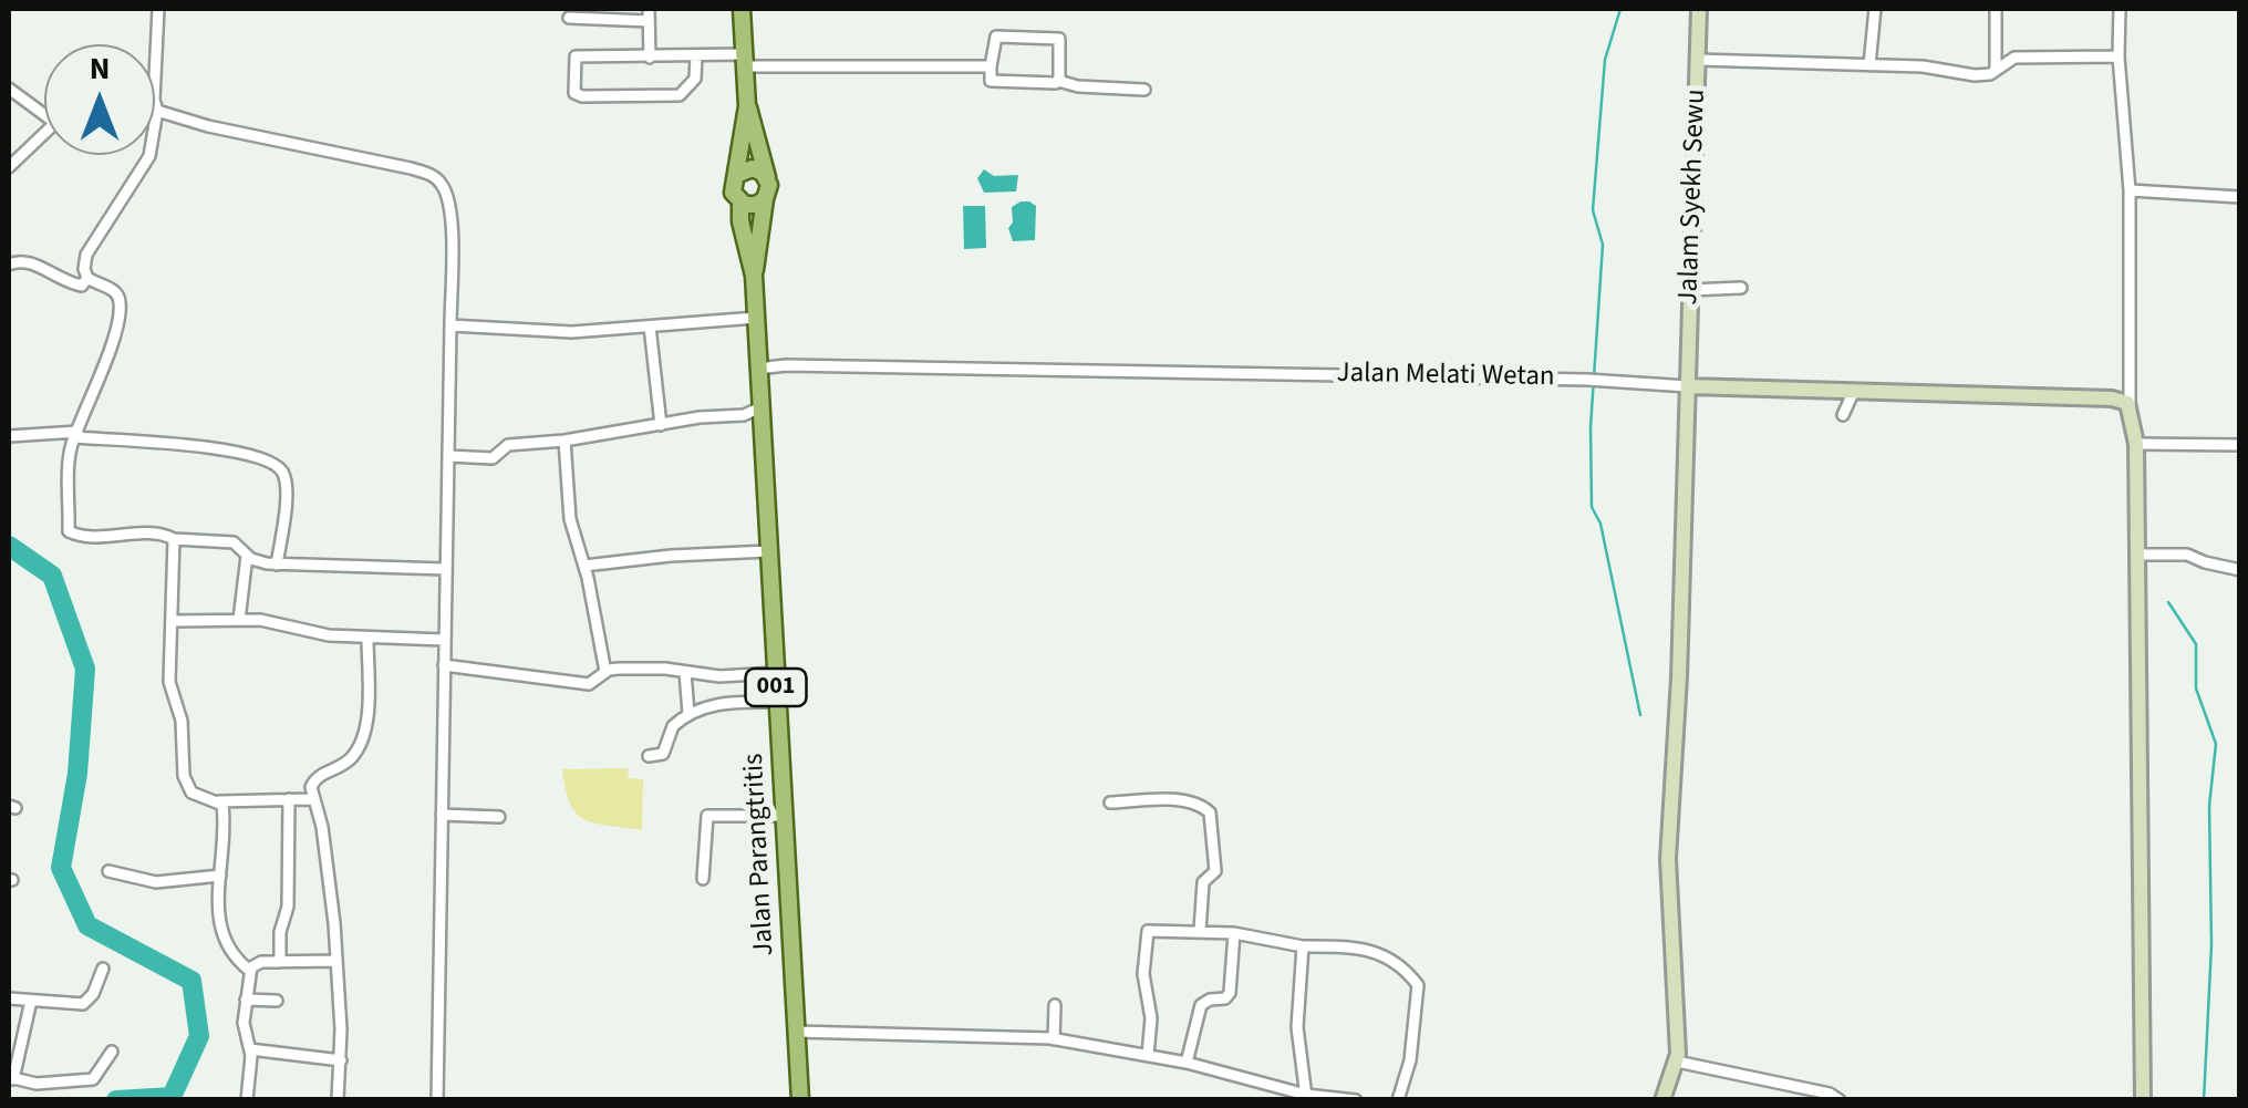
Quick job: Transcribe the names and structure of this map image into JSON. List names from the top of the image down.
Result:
{
  "streets": {
    "main road": ["001", "Jalan Parangtritis"],
    "street": ["Jalam Syekh Sewu", "Jalan Melati Wetan"]
  },
  "crossings": [
    ["Jalam Syekh Sewu", "Jalan Melati Wetan"],
    ["Jalan Melati Wetan", "Jalan Parangtritis"],
    ["001", "Jalan Parangtritis"]
  ],
  "north": "top"
}
